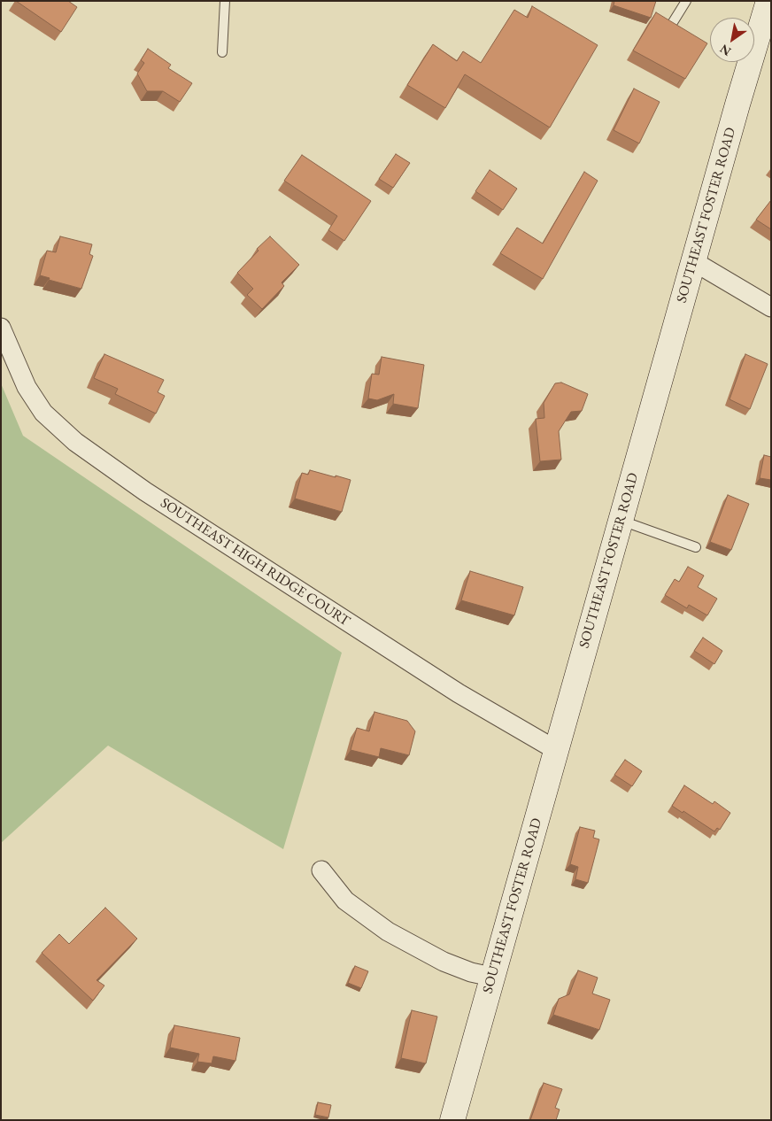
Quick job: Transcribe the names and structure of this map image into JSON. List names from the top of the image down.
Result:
{
  "streets": {
    "main road": ["SOUTHEAST FOSTER ROAD"],
    "street": ["SOUTHEAST HIGH RIDGE COURT"]
  },
  "crossings": [
    ["SOUTHEAST FOSTER ROAD", "SOUTHEAST HIGH RIDGE COURT"]
  ],
  "north": "bottom left"
}
